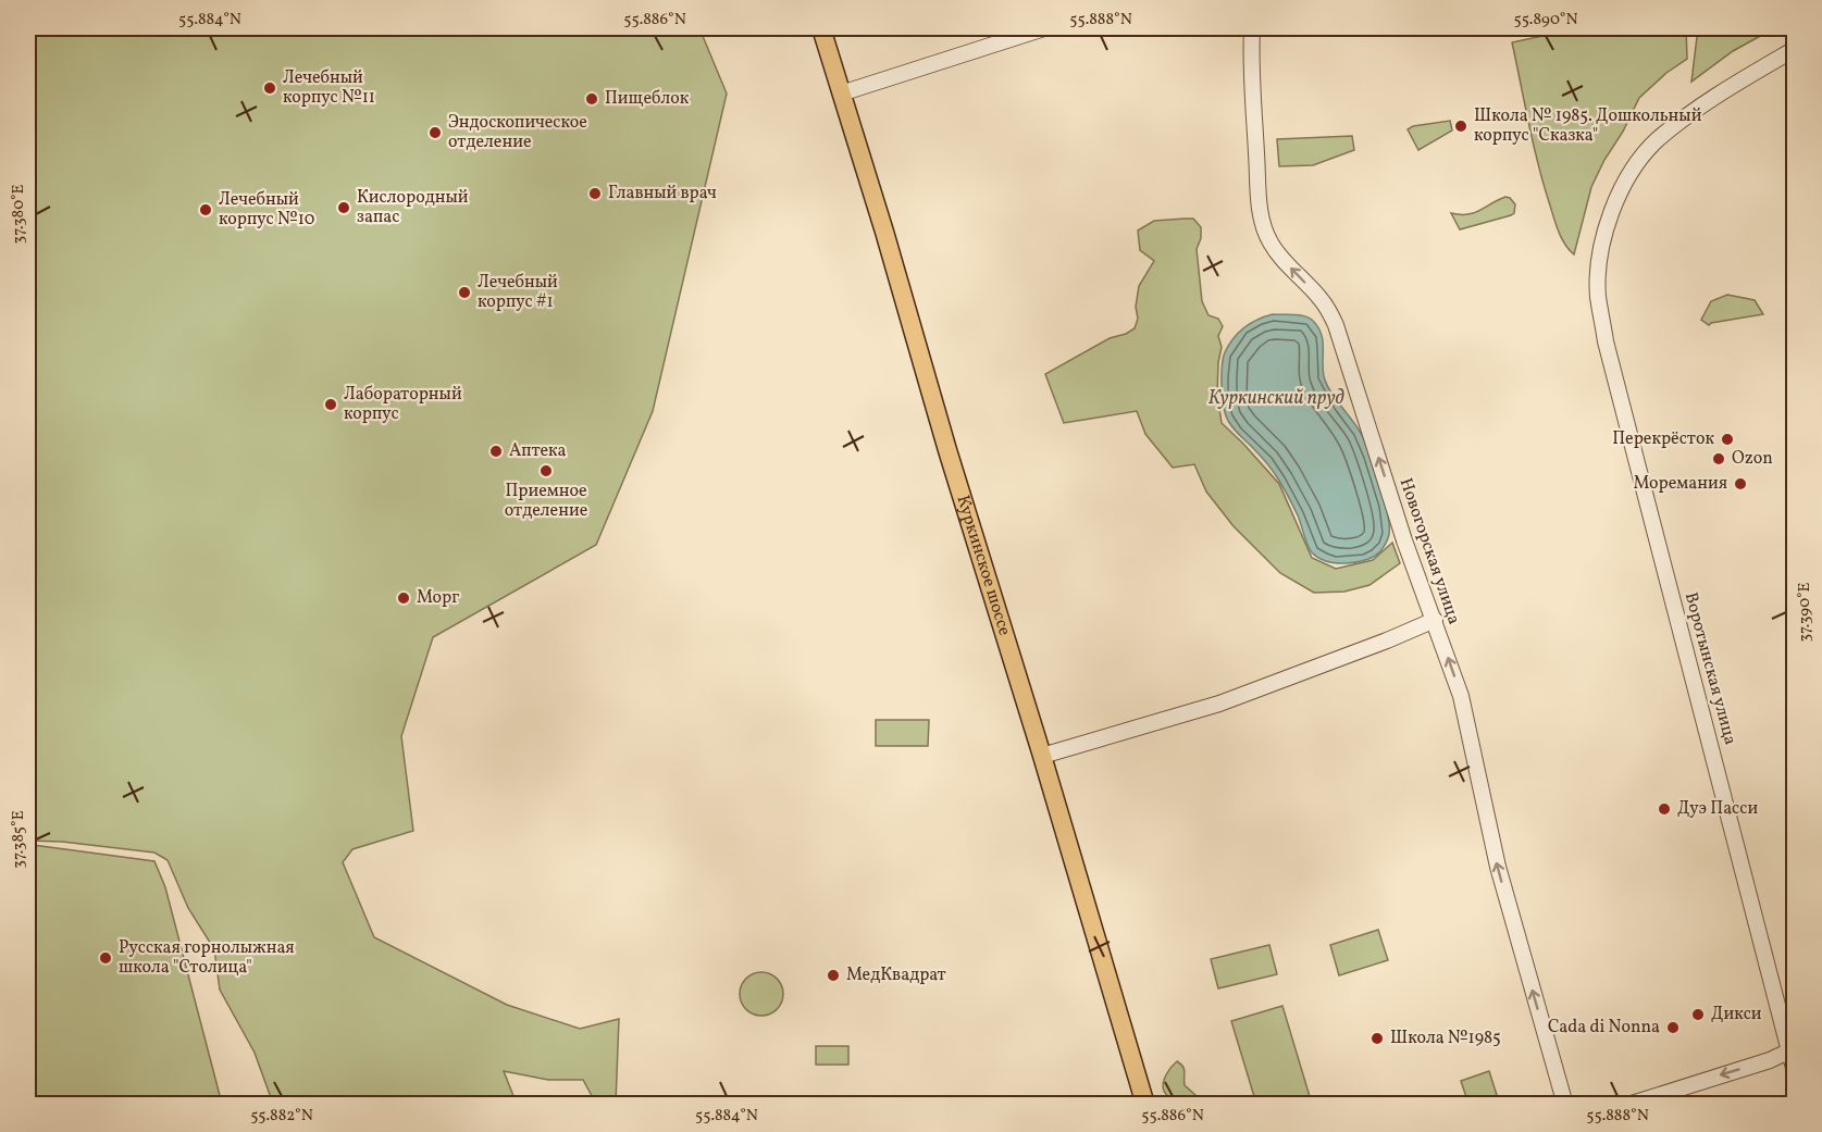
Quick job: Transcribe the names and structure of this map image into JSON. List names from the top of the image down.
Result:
{
  "streets": {
    "main road": ["Куркинское шоссе"],
    "street": ["Новогорская улица", "Воротынская улица"]
  },
  "one_way": ["Новогорская улица"],
  "water": ["Куркинский пруд"],
  "places": [
    "Лечебный корпус №11",
    "Пищеблок",
    "Школа № 1985. Дошкольный корпус \"Сказка\"",
    "Эндоскопическое отделение",
    "Главный врач",
    "Кислородный запас",
    "Лечебный корпус №10",
    "Лечебный корпус #1",
    "Лабораторный корпус",
    "Перекрёсток",
    "Аптека",
    "Ozon",
    "Приемное отделение",
    "Моремания",
    "Морг",
    "Дуэ Пасси",
    "Русская горнолыжная школа \"Столица\"",
    "МедКвадрат",
    "Дикси",
    "Cada di Nonna",
    "Школа №1985"
  ],
  "coordinates": [
    "55.884°N",
    "55.886°N",
    "55.888°N",
    "55.890°N",
    "37.380°E",
    "37.390°E",
    "37.385°E",
    "55.882°N"
  ]
}
